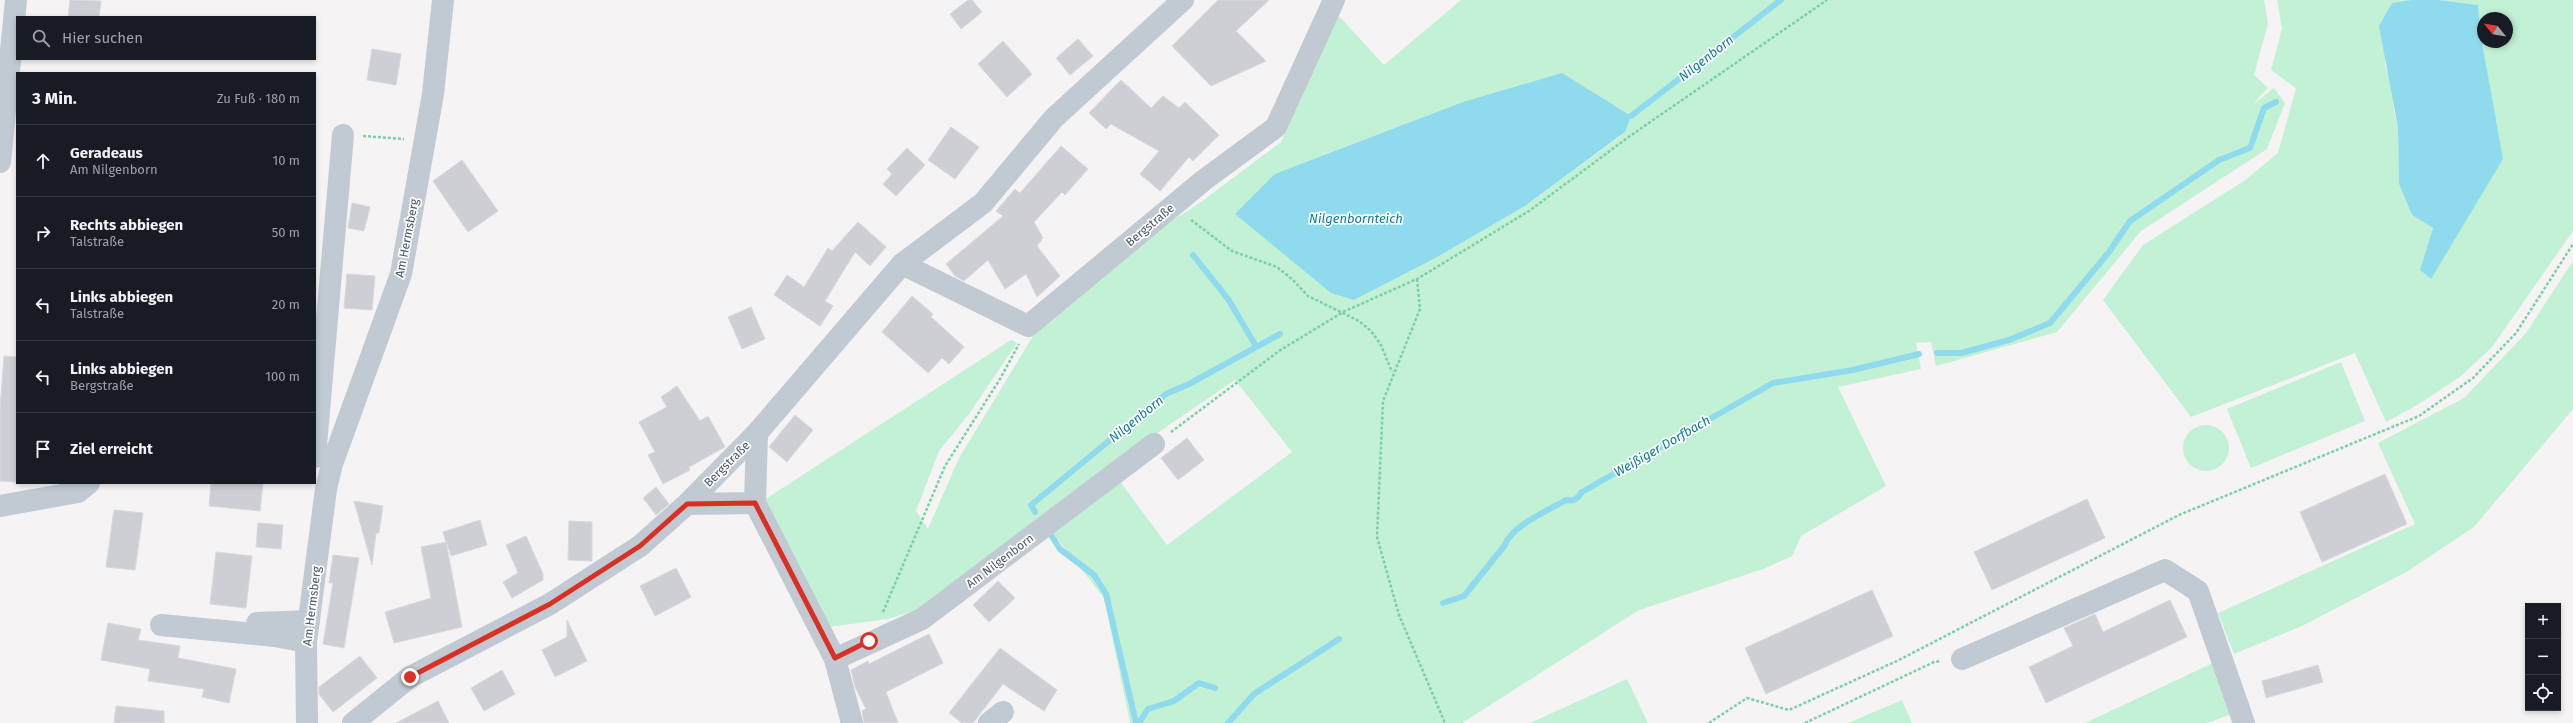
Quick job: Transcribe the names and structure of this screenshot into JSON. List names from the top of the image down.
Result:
{
  "streets": {
    "street": ["Bergstraße", "Am Hermsberg", "Am Nilgenborn"]
  },
  "water": ["Nilgenborn", "Nilgenbornteich", "Weißiger Dorfbach"],
  "north": "top left",
  "page": {
    "search": "Hier suchen",
    "heading": ["3 Min.", "Zu Fuß · 180 m"],
    "list": [
      ["Geradeaus", "Am Nilgenborn", "10 m"],
      ["Rechts abbiegen", "Talstraße", "50 m"],
      ["Links abbiegen", "Talstraße", "20 m"],
      ["Links abbiegen", "Bergstraße", "100 m"],
      "Ziel erreicht"
    ],
    "map_buttons": ["+", "−"]
  }
}
